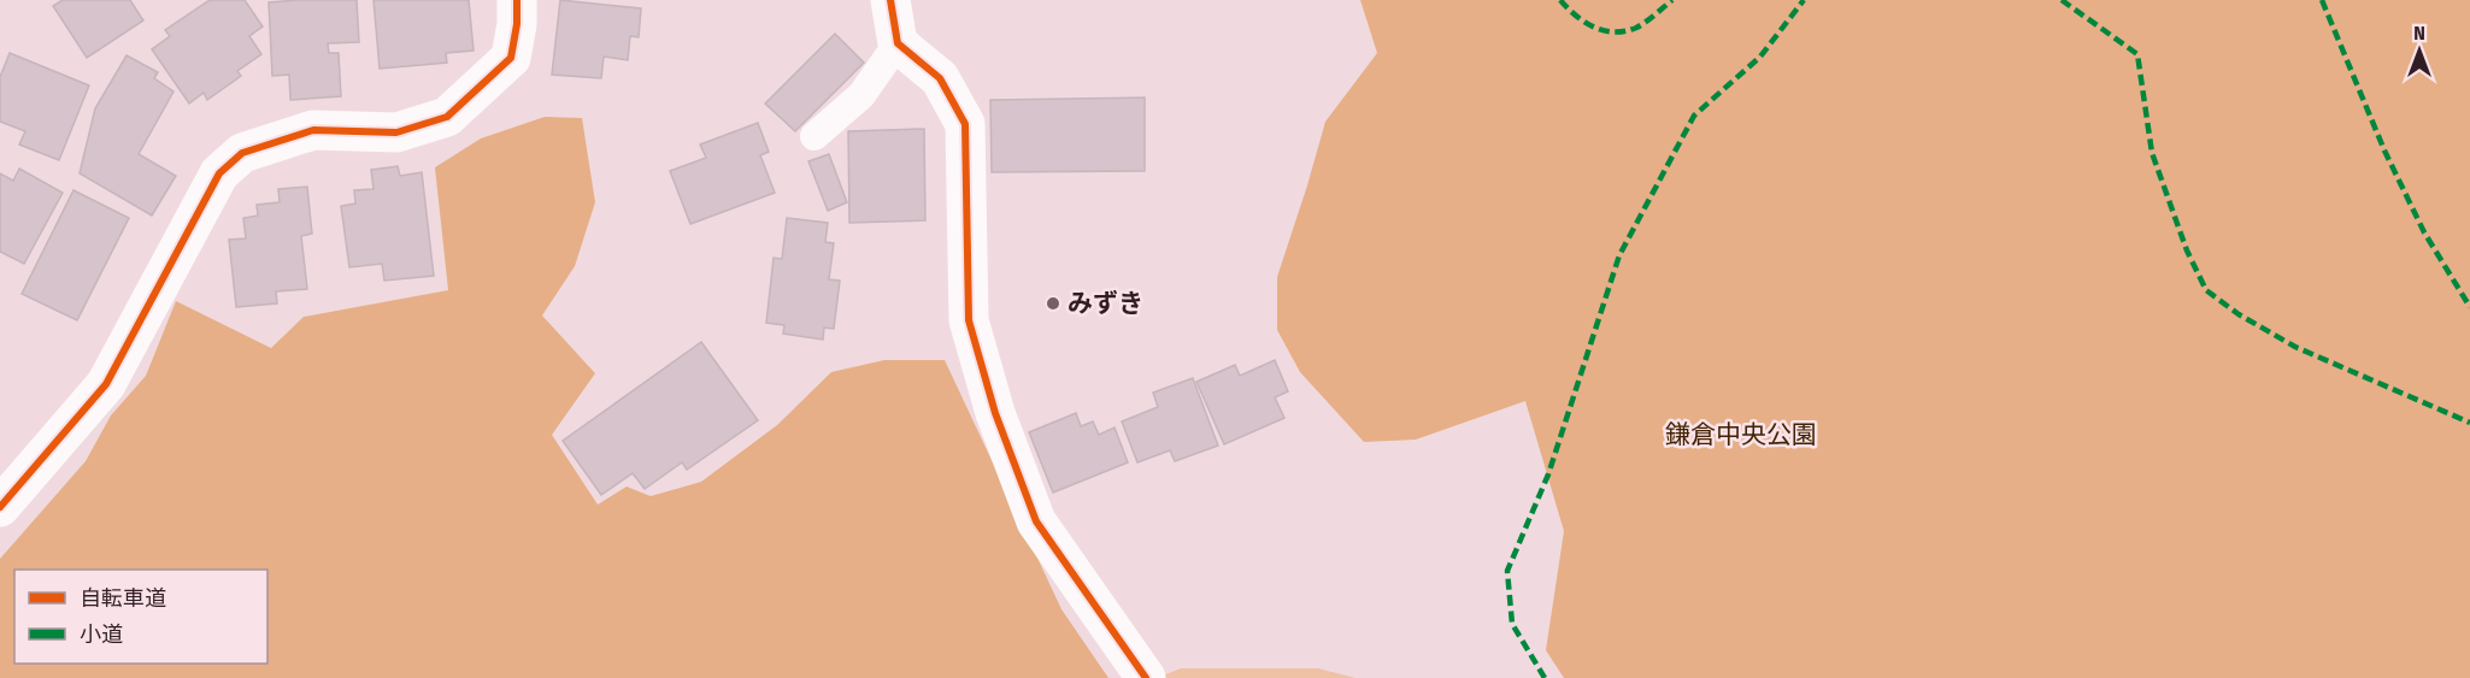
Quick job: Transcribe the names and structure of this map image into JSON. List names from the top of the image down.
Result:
{
  "parks": ["鎌倉中央公園"],
  "places": ["みずき"],
  "legend": ["自転車道", "小道"],
  "north": "top"
}
